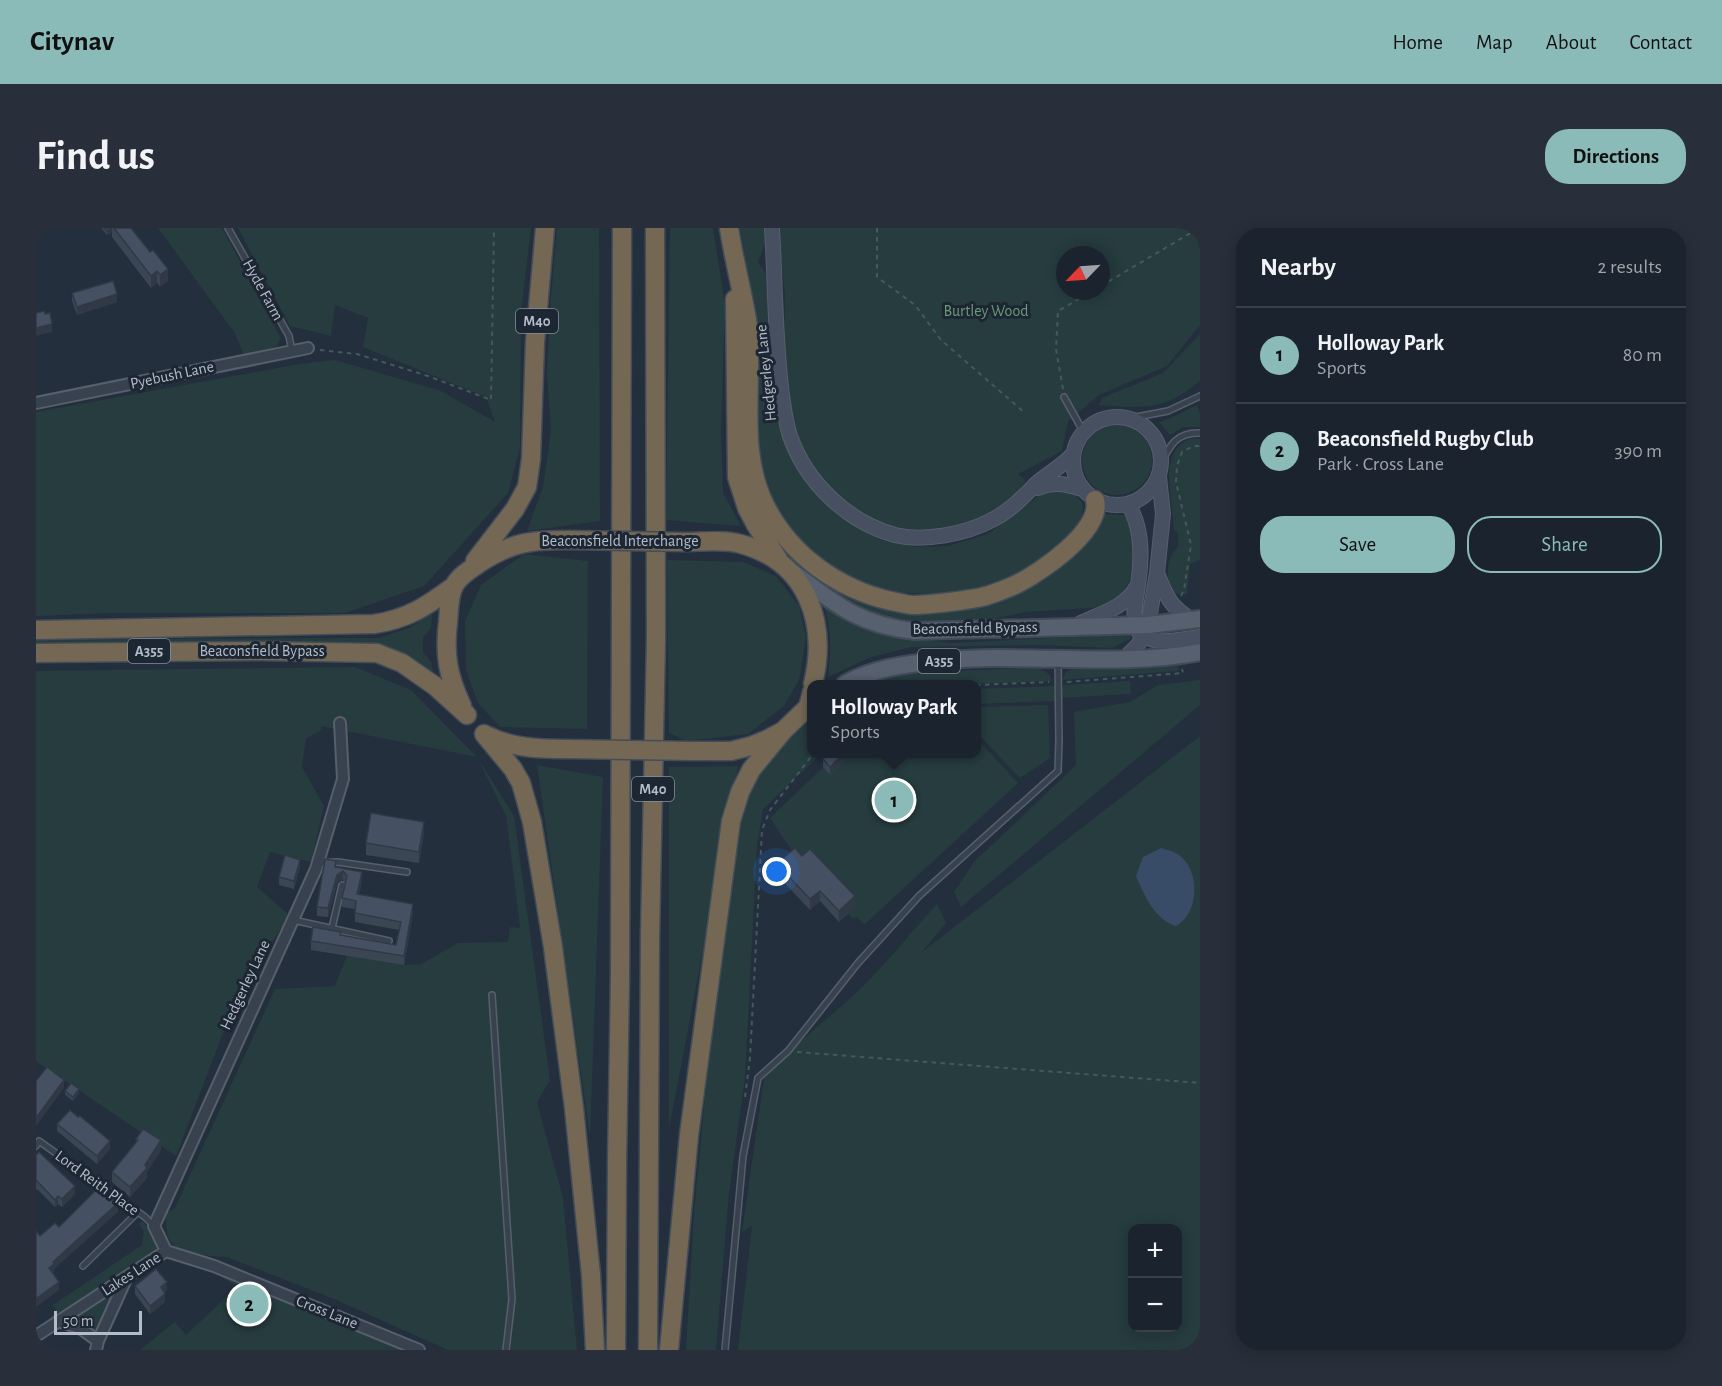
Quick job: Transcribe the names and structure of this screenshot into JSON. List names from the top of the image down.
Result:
{
  "streets": {
    "highway": [
      "M40",
      "Beaconsfield Interchange",
      "Beaconsfield Bypass",
      "A355"
    ],
    "street": [
      "Hedgerley Lane",
      "Pyebush Lane",
      "Lakes Lane",
      "Cross Lane"
    ],
    "lane": ["Hyde Farm", "Lord Reith Place"]
  },
  "crossings": [
    ["Hyde Farm", "Pyebush Lane"],
    ["M40", "Beaconsfield Interchange"],
    ["M40", "Beaconsfield Bypass"],
    ["Hedgerley Lane", "Lord Reith Place"],
    ["Beaconsfield Interchange", "Beaconsfield Bypass"],
    ["Beaconsfield Bypass", "A355"],
    ["Lakes Lane", "Cross Lane"]
  ],
  "parks": ["Burtley Wood"],
  "scale_bar": "50 m",
  "north": "bottom left",
  "page": {
    "header": "Citynav",
    "nav": [
      "Home",
      "Map",
      "About",
      "Contact"
    ],
    "buttons": [
      "Directions",
      ["Save", "Share"]
    ],
    "title": "Find us",
    "heading": ["Nearby", "2 results"],
    "list": [
      {
        "mark": "1",
        "name": "Holloway Park",
        "note": "Sports",
        "value": "80 m"
      },
      {
        "mark": "2",
        "name": "Beaconsfield Rugby Club",
        "note": "Park · Cross Lane",
        "value": "390 m"
      }
    ],
    "popup": ["Holloway Park", "Sports"],
    "pins": ["1", "2"],
    "map_buttons": ["+", "−"],
    "scale": "50 m"
  }
}
